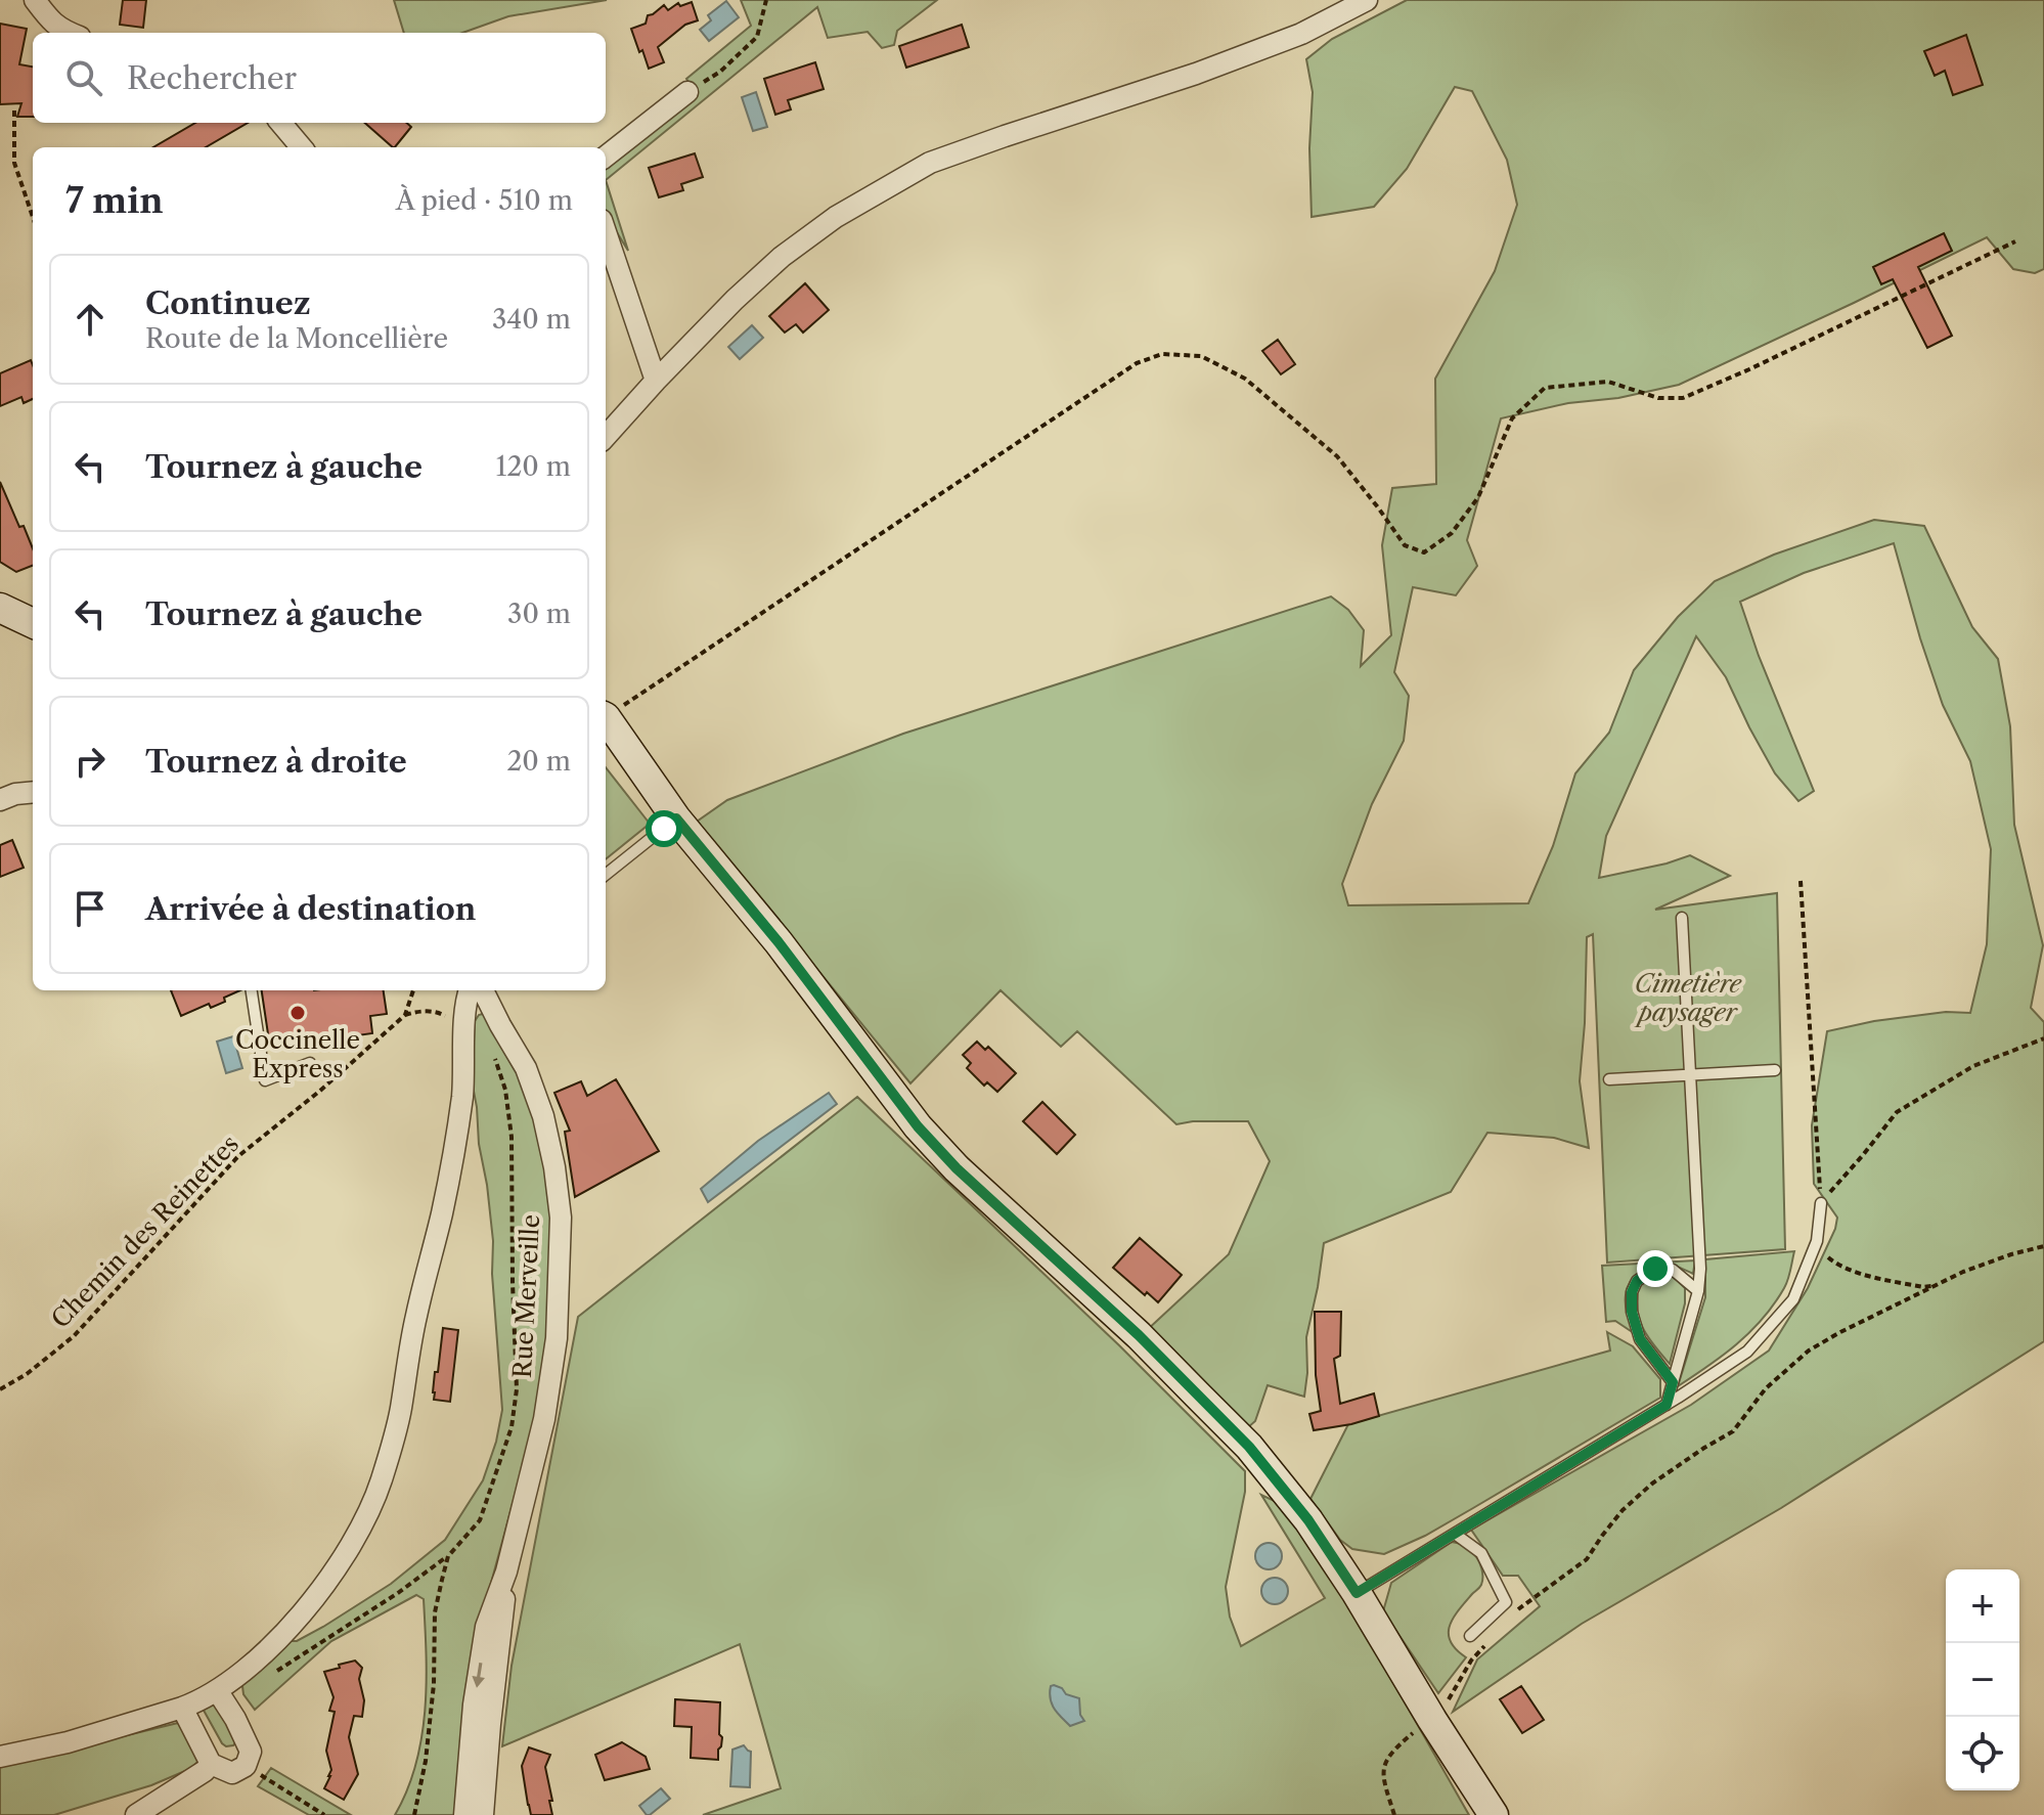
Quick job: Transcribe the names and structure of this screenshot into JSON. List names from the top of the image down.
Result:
{
  "streets": {
    "street": ["Rue Merveille"],
    "path": ["Chemin des Reinettes"]
  },
  "parks": ["Cimetière paysager"],
  "places": ["Coccinelle Express"],
  "page": {
    "search": "Rechercher",
    "heading": ["7 min", "À pied · 510 m"],
    "list": [
      ["Continuez", "Route de la Moncellière", "340 m"],
      ["Tournez à gauche", "120 m"],
      ["Tournez à gauche", "30 m"],
      ["Tournez à droite", "20 m"],
      "Arrivée à destination"
    ],
    "map_buttons": ["+", "−"]
  }
}
